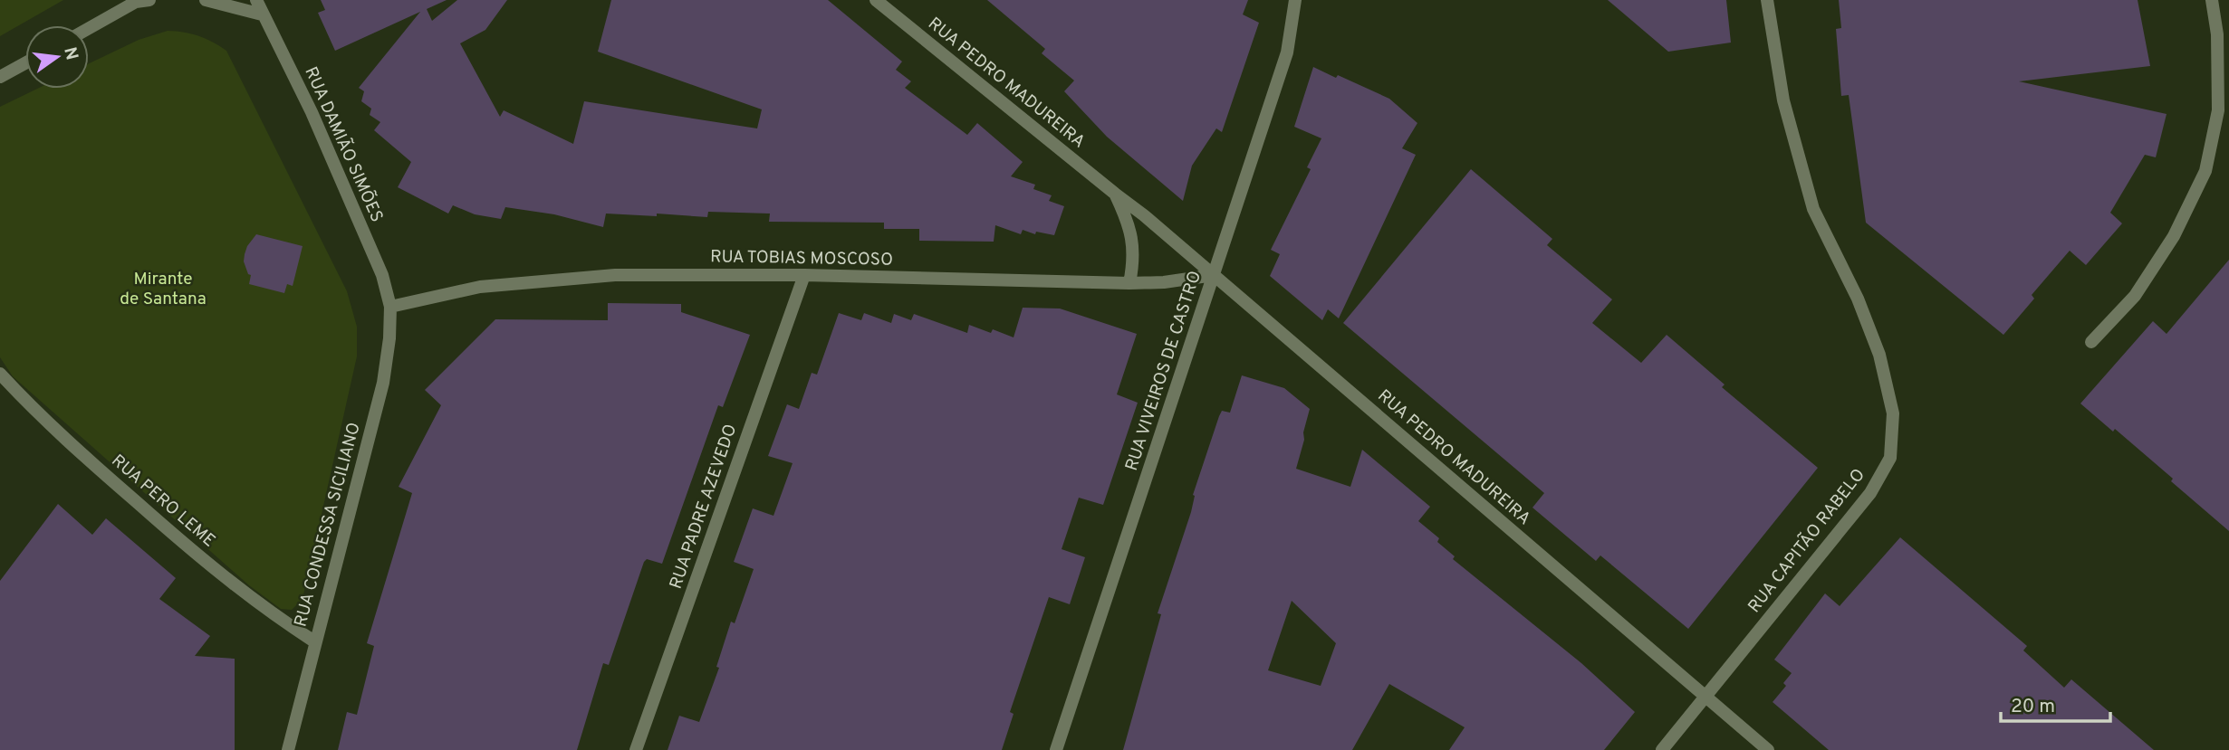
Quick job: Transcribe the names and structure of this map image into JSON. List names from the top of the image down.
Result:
{
  "streets": {
    "street": [
      "RUA PEDRO MADUREIRA",
      "RUA DAMIÃO SIMÕES",
      "RUA TOBIAS MOSCOSO",
      "RUA VIVEIROS DE CASTRO",
      "RUA PERO LEME",
      "RUA PADRE AZEVEDO",
      "RUA CONDESSA SICILIANO",
      "RUA CAPITÃO RABELO"
    ]
  },
  "crossings": [
    ["RUA PEDRO MADUREIRA", "RUA TOBIAS MOSCOSO"],
    ["RUA PEDRO MADUREIRA", "RUA VIVEIROS DE CASTRO"],
    ["RUA PEDRO MADUREIRA", "RUA CAPITÃO RABELO"],
    ["RUA DAMIÃO SIMÕES", "RUA TOBIAS MOSCOSO"],
    ["RUA DAMIÃO SIMÕES", "RUA CONDESSA SICILIANO"],
    ["RUA TOBIAS MOSCOSO", "RUA VIVEIROS DE CASTRO"],
    ["RUA TOBIAS MOSCOSO", "RUA PADRE AZEVEDO"],
    ["RUA TOBIAS MOSCOSO", "RUA CONDESSA SICILIANO"],
    ["RUA PERO LEME", "RUA CONDESSA SICILIANO"]
  ],
  "parks": ["Mirante de Santana"],
  "scale_bar": "20 m",
  "north": "right"
}
